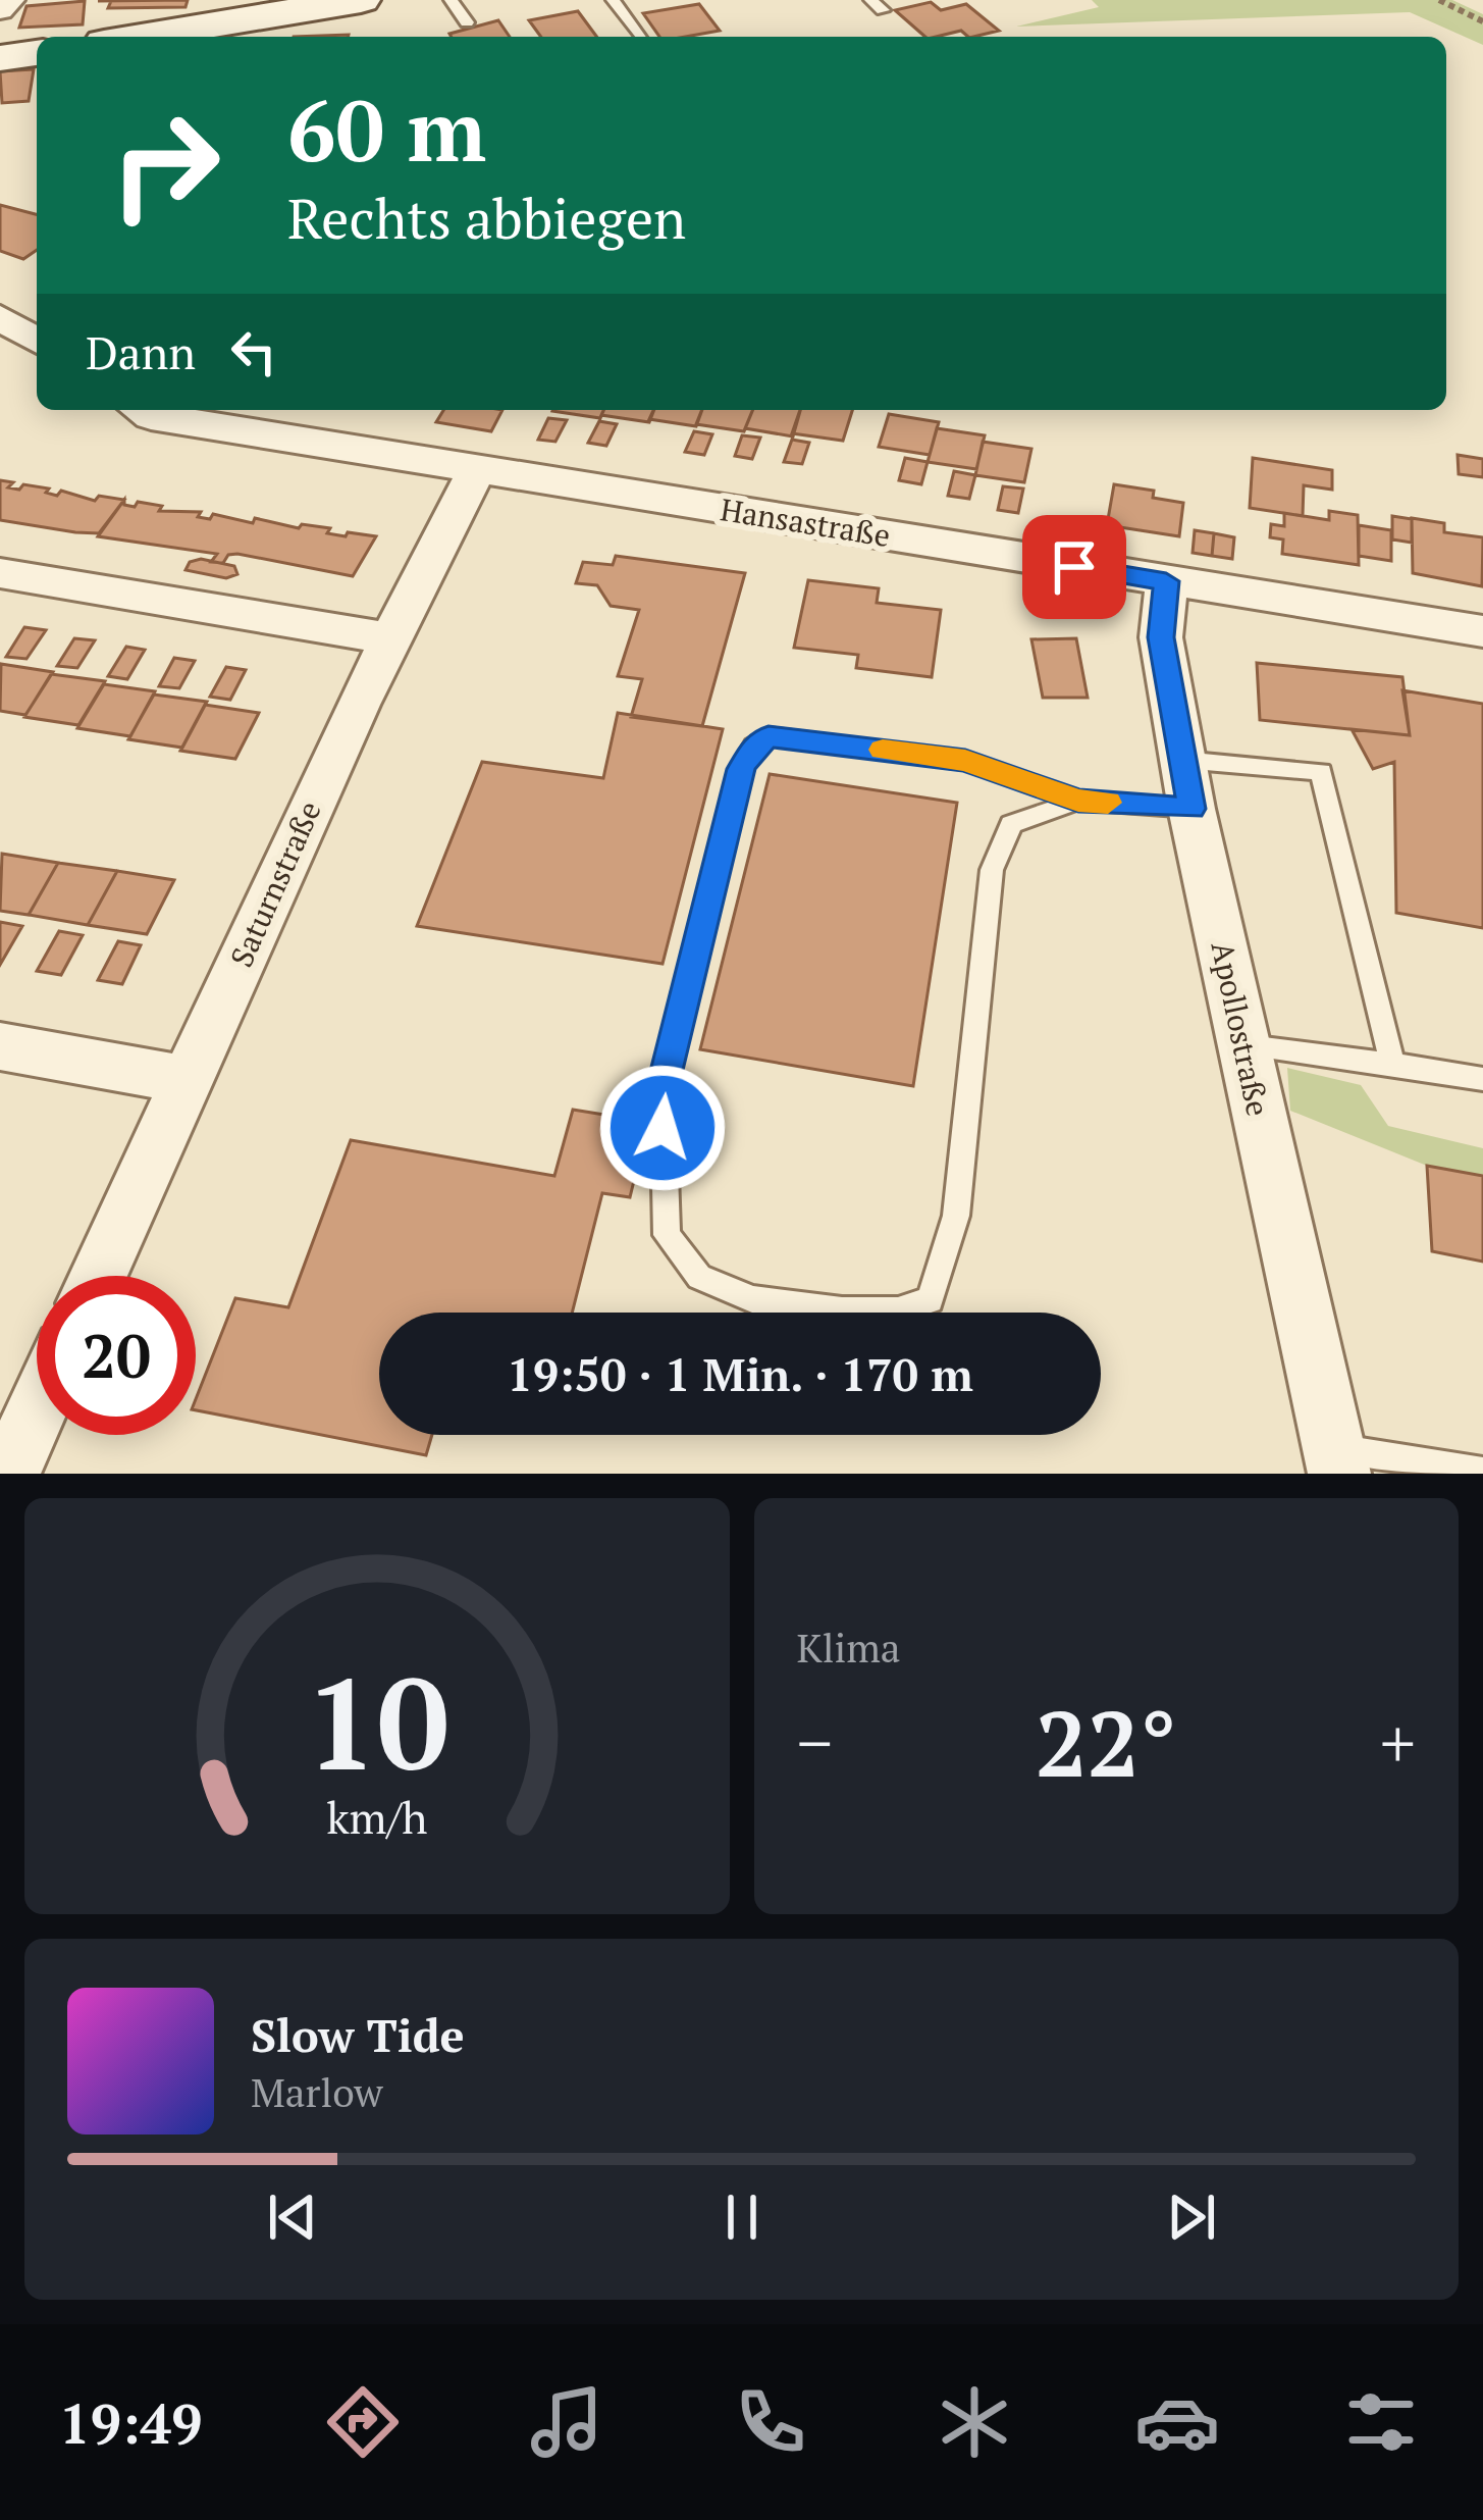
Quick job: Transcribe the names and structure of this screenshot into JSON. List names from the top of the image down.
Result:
{
  "streets": {
    "street": ["Hansastraße", "Saturnstraße", "Apollostraße"]
  },
  "crossings": [
    ["Hansastraße", "Saturnstraße"],
    ["Hansastraße", "Apollostraße"]
  ],
  "page": {
    "turn": ["60 m", "Rechts abbiegen"],
    "then": "Dann",
    "limit": "20",
    "trip": "19:50 · 1 Min. · 170 m",
    "tile": "Klima",
    "heat": ["−", "22°", "+"],
    "song": ["Slow Tide", "Marlow"],
    "tabs": "19:49",
    "gauge": ["10", "km/h"]
  }
}
